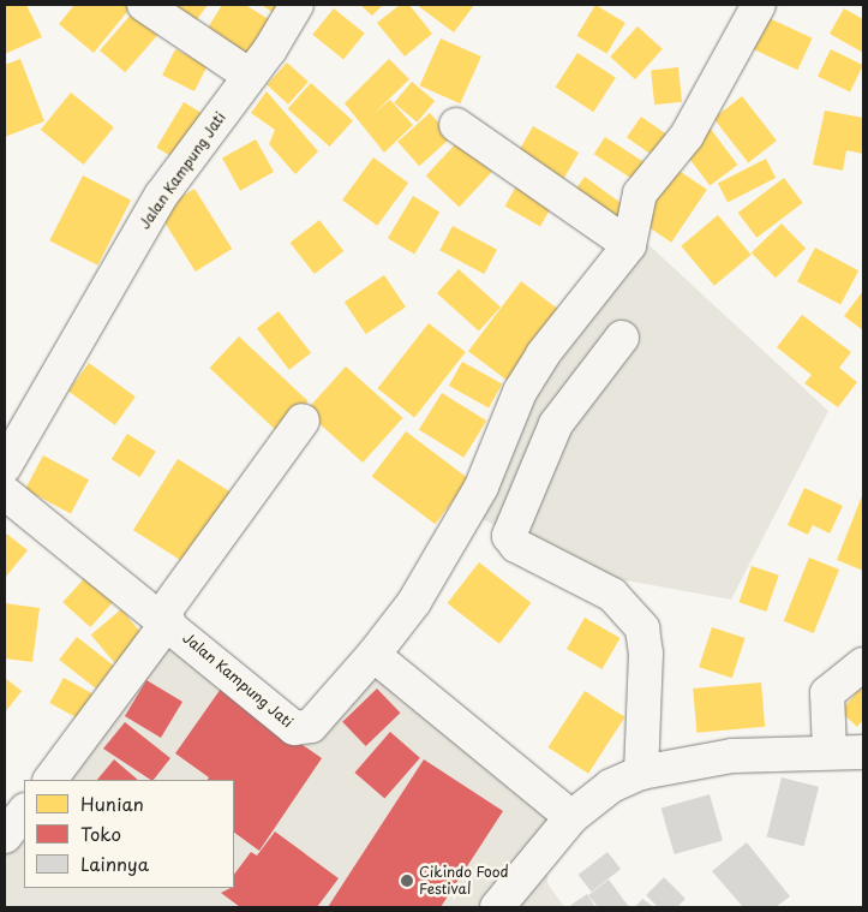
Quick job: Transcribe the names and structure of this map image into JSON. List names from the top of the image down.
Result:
{
  "streets": {
    "street": ["Jalan Kampung Jati"]
  },
  "places": ["Cikindo Food Festival"],
  "legend": ["Hunian", "Toko", "Lainnya"]
}
